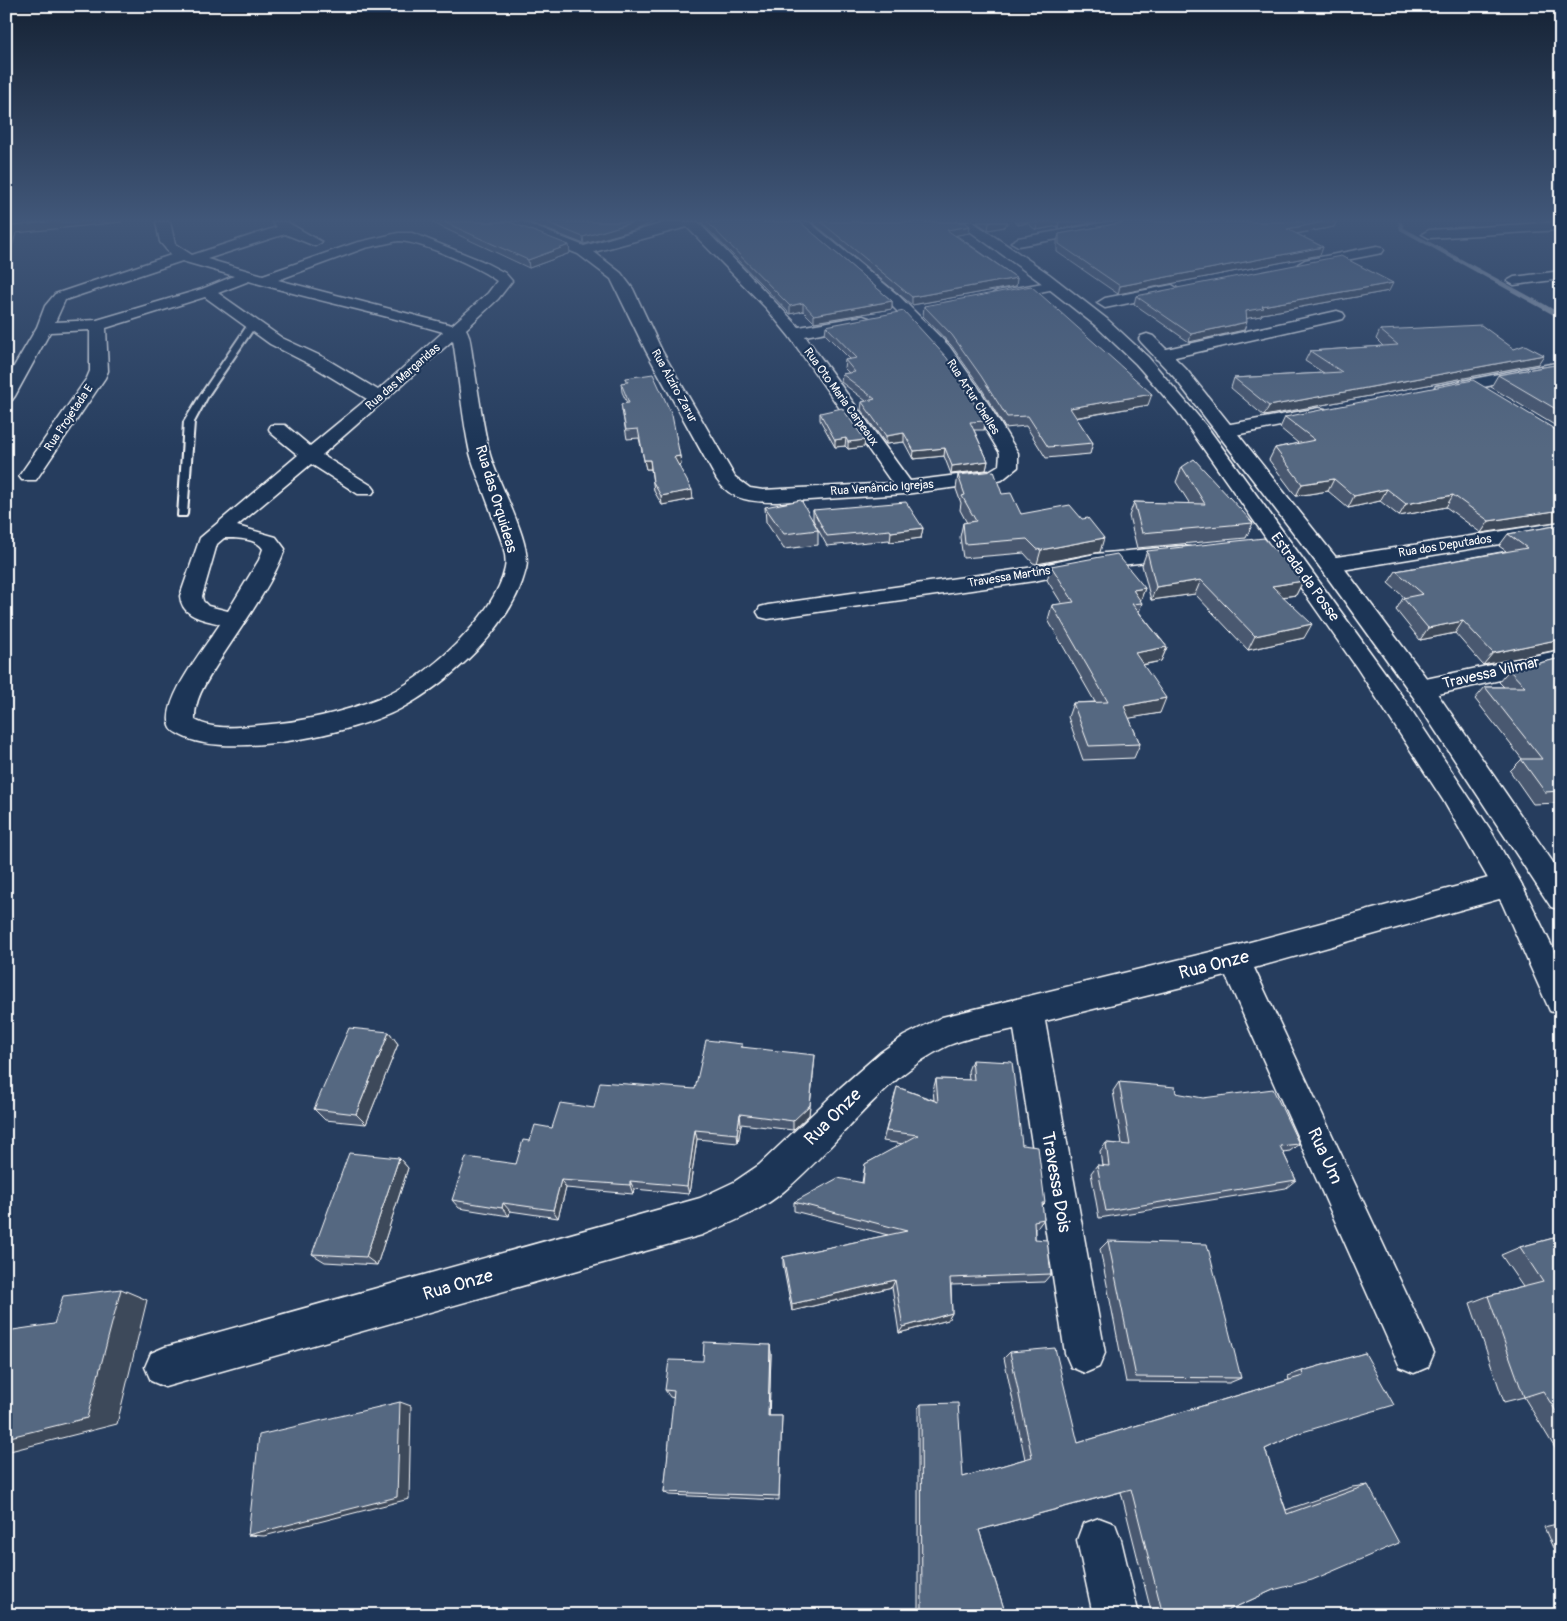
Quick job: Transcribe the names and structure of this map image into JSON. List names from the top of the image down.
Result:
{
  "streets": {
    "street": [
      "Rua das Margaridas",
      "Rua Alziro Zarur",
      "Rua Oto Maria Carpeaux",
      "Rua Artur Chelles",
      "Rua Projetada E",
      "Rua Venâncio Igrejas",
      "Rua das Orquideas",
      "Rua dos Deputados",
      "Travessa Martins",
      "Estrada da Posse",
      "Travessa Vilmar",
      "Rua Onze",
      "Rua Um",
      "Travessa Dois"
    ]
  },
  "crossings": [
    ["Rua das Margaridas", "Rua das Orquideas"],
    ["Rua Alziro Zarur", "Rua Venâncio Igrejas"],
    ["Rua Oto Maria Carpeaux", "Rua Venâncio Igrejas"],
    ["Rua Artur Chelles", "Rua Venâncio Igrejas"],
    ["Rua dos Deputados", "Estrada da Posse"],
    ["Estrada da Posse", "Travessa Vilmar"],
    ["Estrada da Posse", "Rua Onze"],
    ["Rua Onze", "Rua Um"],
    ["Rua Onze", "Travessa Dois"]
  ]
}
